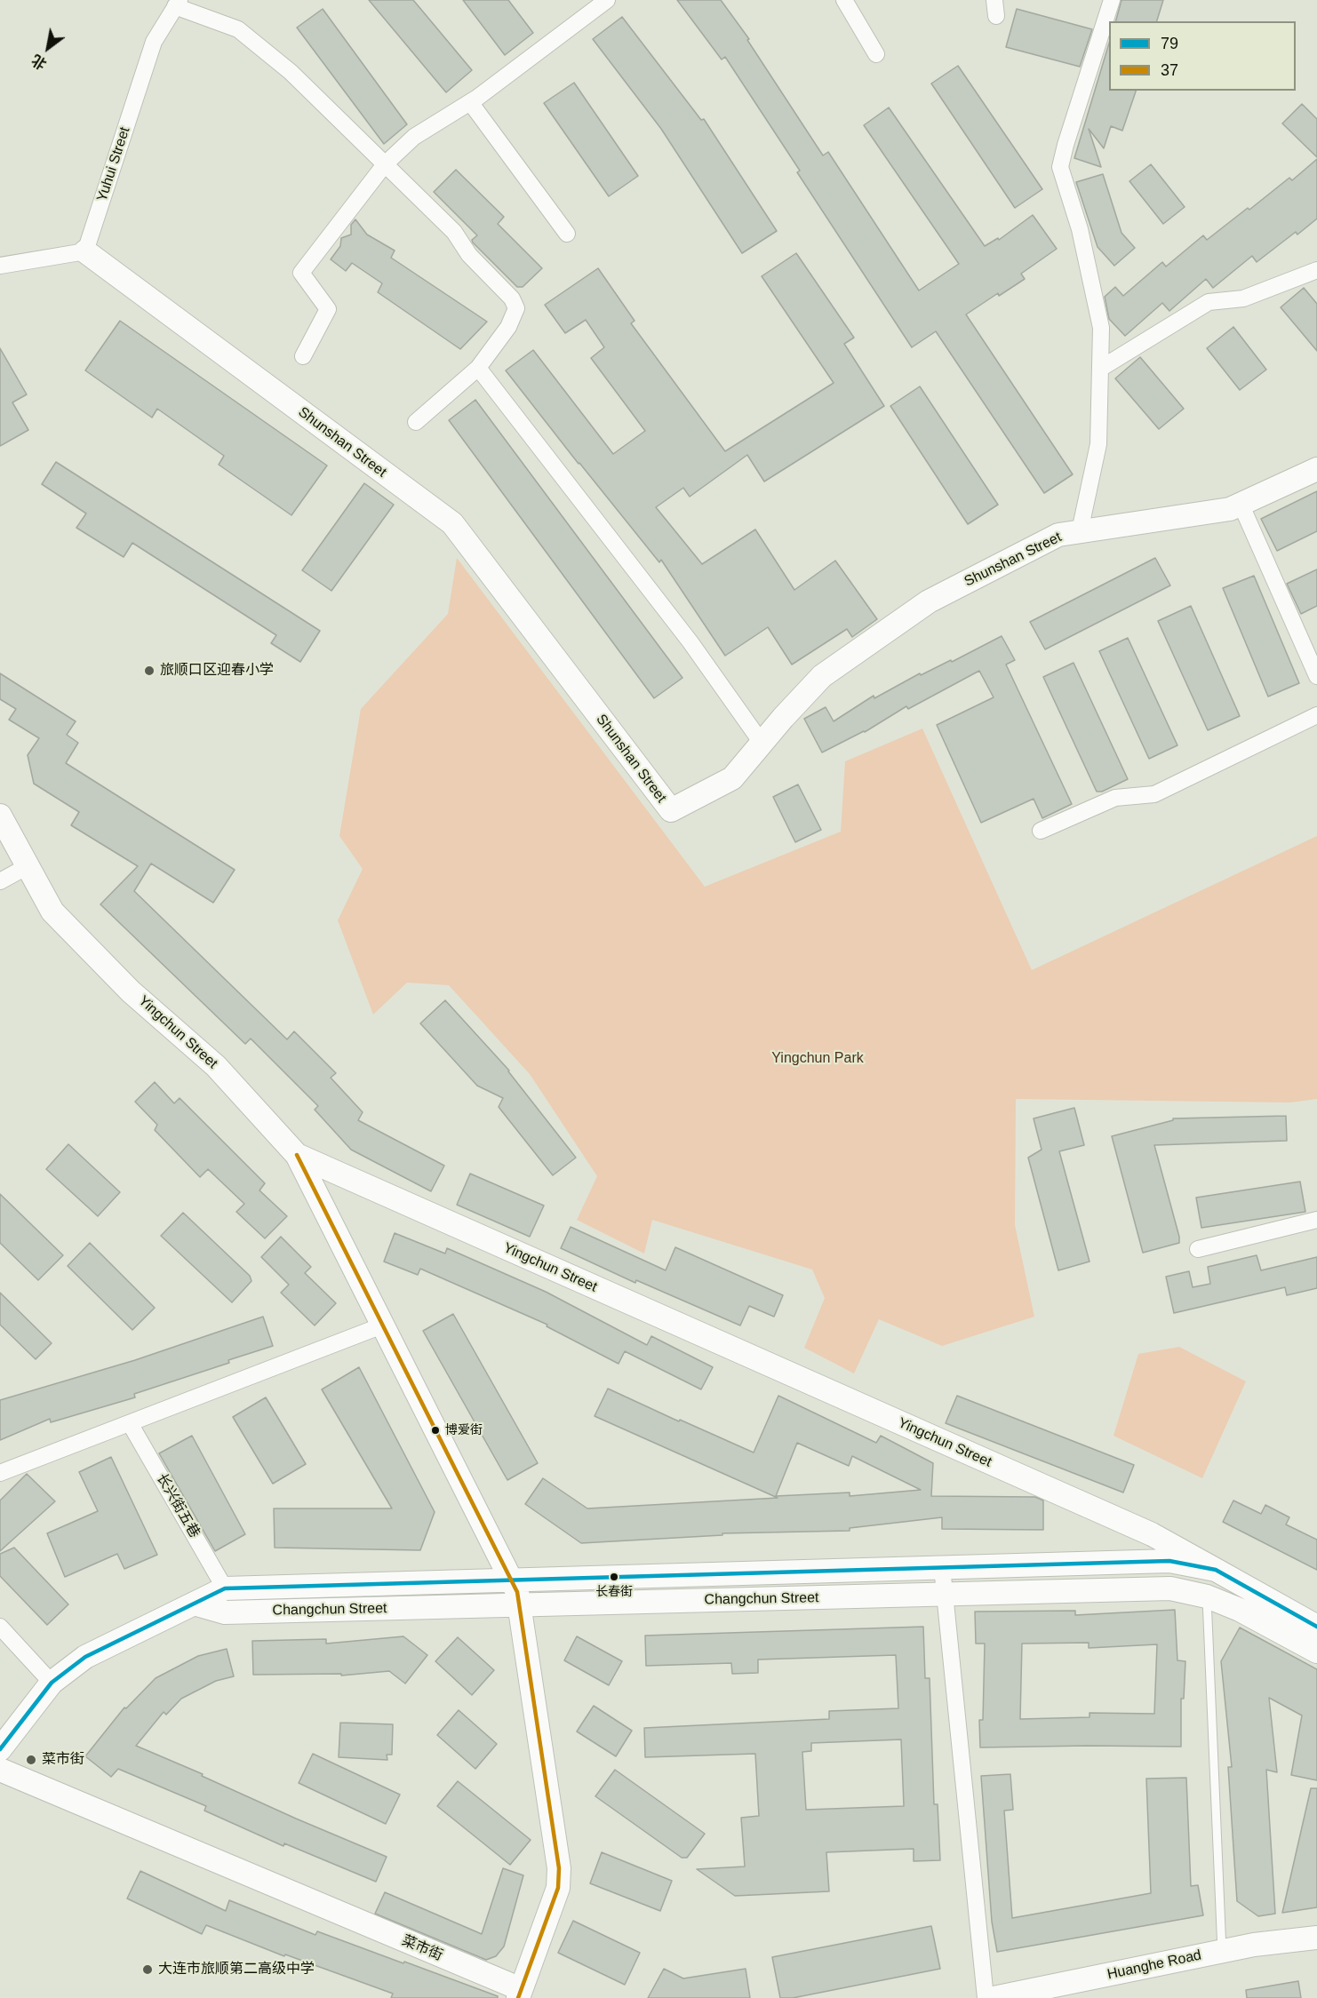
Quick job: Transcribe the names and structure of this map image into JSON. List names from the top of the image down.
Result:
{
  "streets": {
    "street": [
      "Yuhui Street",
      "Shunshan Street",
      "Yingchun Street",
      "长兴街五巷",
      "Changchun Street",
      "菜市街",
      "Huanghe Road"
    ]
  },
  "crossings": [
    ["Yuhui Street", "Shunshan Street"],
    ["Yingchun Street", "Changchun Street"],
    ["长兴街五巷", "Changchun Street"]
  ],
  "parks": ["Yingchun Park"],
  "places": [
    "旅顺口区迎春小学",
    "博爱街",
    "长春街",
    "菜市街",
    "大连市旅顺第二高级中学"
  ],
  "lines": ["transit line 37", "transit line 79"],
  "legend": ["79", "37"],
  "north": "bottom left"
}
